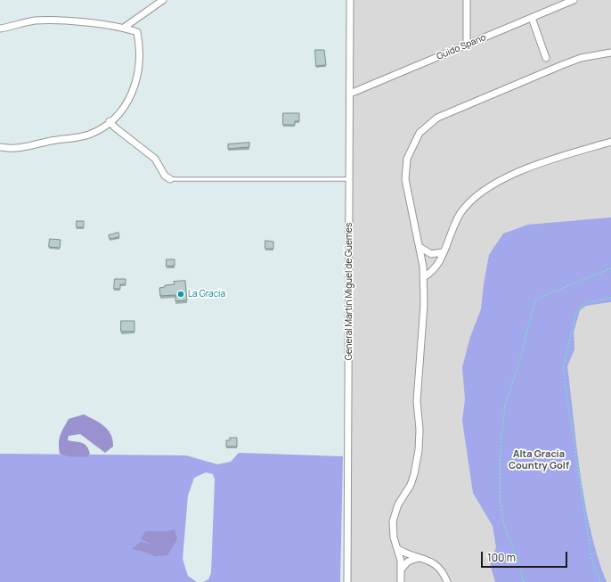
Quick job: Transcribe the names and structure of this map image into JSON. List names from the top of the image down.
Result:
{
  "streets": {
    "street": ["Guido Spano", "General Martín Miguel de Güemes"]
  },
  "crossings": [
    ["Guido Spano", "General Martín Miguel de Güemes"]
  ],
  "districts": ["Alta Gracia Country Golf"],
  "places": ["La Gracia"],
  "scale_bar": "100 m"
}
